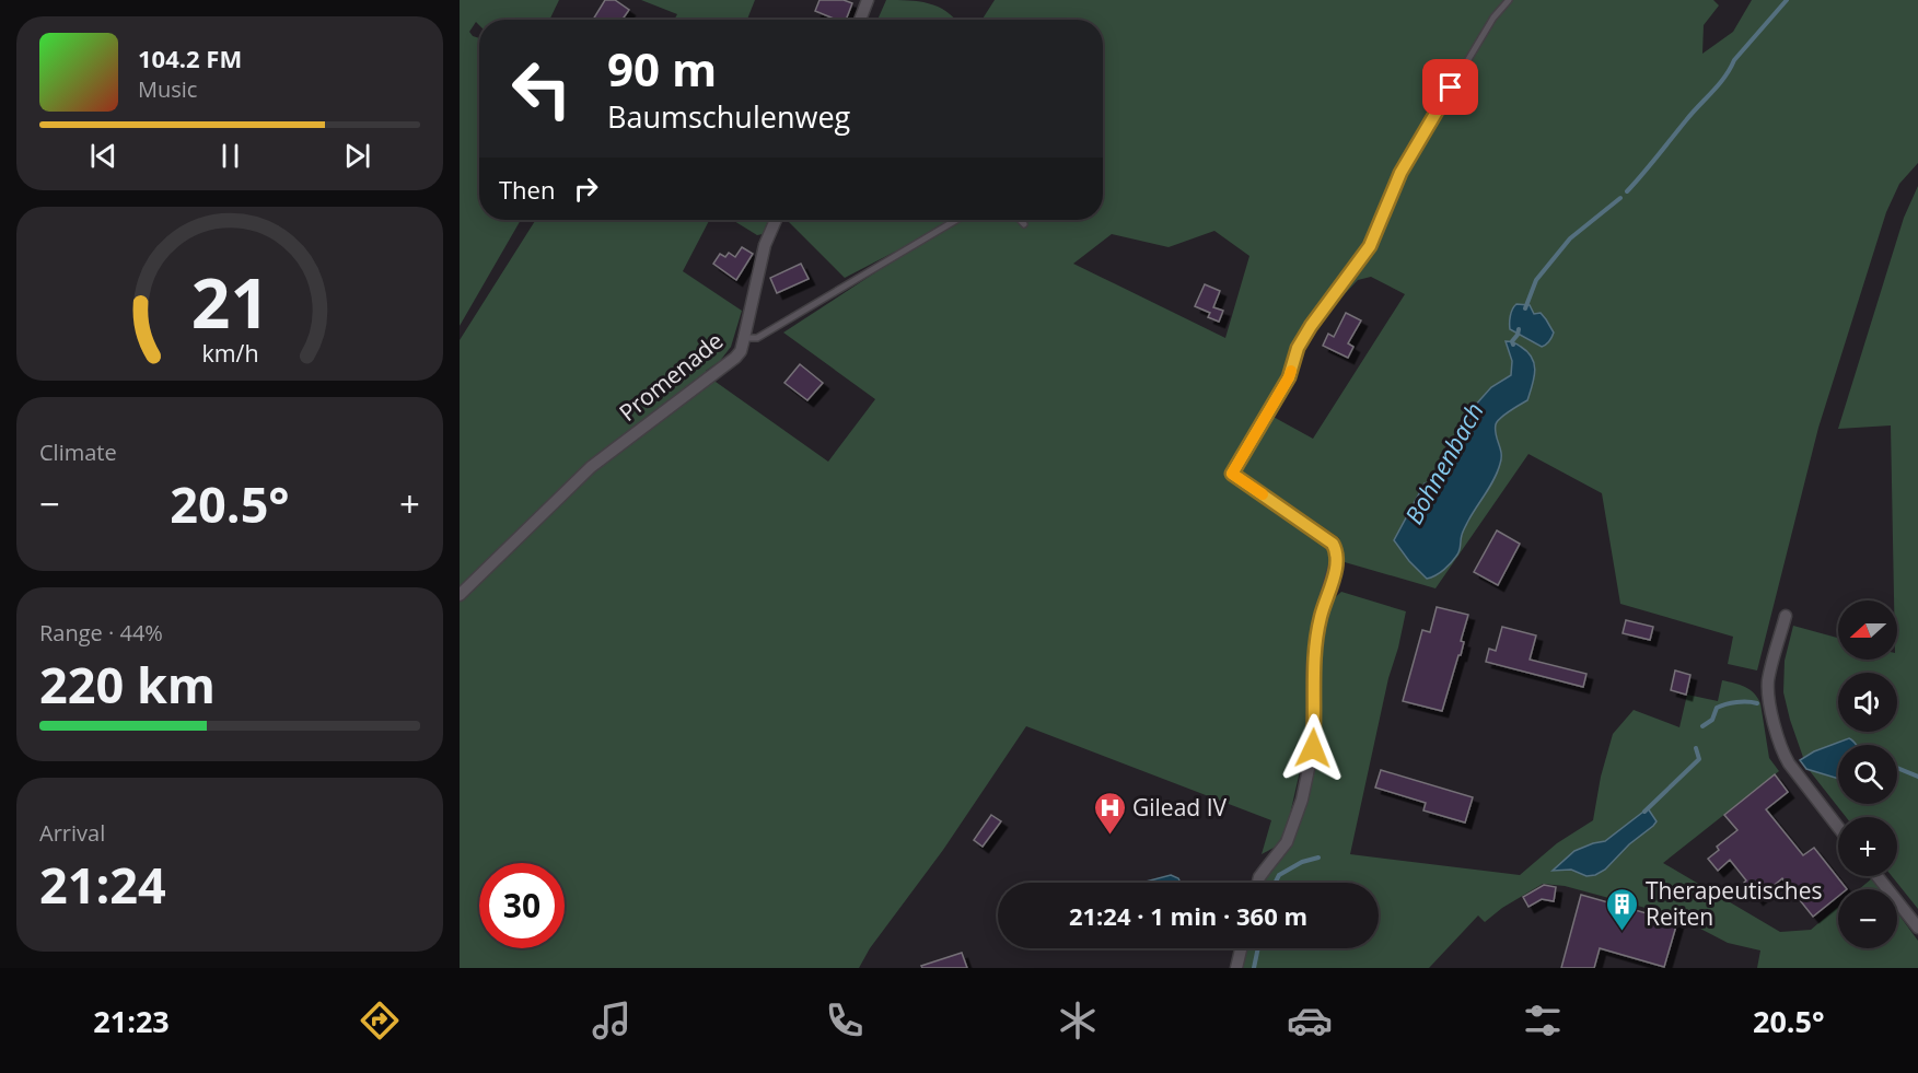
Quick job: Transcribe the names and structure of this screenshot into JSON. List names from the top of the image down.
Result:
{
  "streets": {
    "street": ["Promenade"]
  },
  "water": ["Bohnenbach"],
  "places": {
    "hospital": ["Gilead IV"],
    "building": ["Therapeutisches Reiten"]
  },
  "north": "left",
  "page": {
    "turn": ["90 m", "Baumschulenweg"],
    "song": ["104.2 FM", "Music"],
    "then": "Then",
    "tile": [
      "Climate",
      ["Range · 44%", "220 km"],
      ["Arrival", "21:24"]
    ],
    "heat": ["−", "20.5°", "+"],
    "map_buttons": ["+", "−"],
    "limit": "30",
    "trip": "21:24 · 1 min · 360 m",
    "tabs": ["21:23", "20.5°"],
    "gauge": ["21", "km/h"]
  }
}
